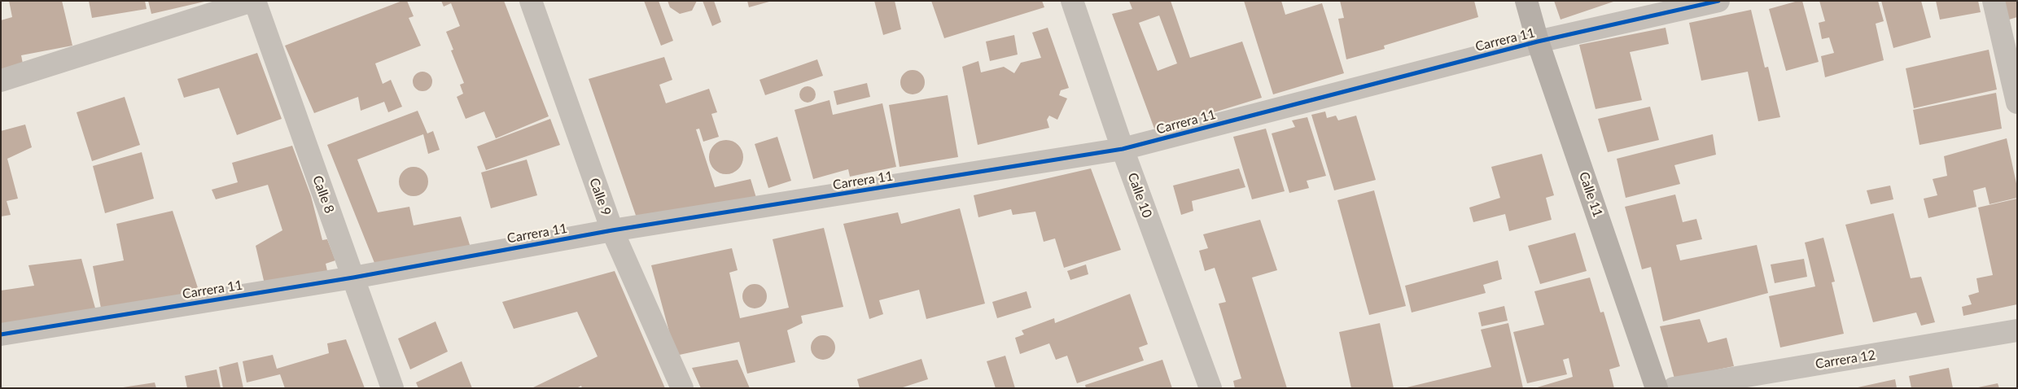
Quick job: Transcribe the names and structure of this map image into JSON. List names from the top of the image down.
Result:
{
  "streets": {
    "street": [
      "Carrera 11",
      "Calle 8",
      "Calle 11",
      "Calle 10",
      "Calle 9",
      "Carrera 12"
    ]
  },
  "crossings": [
    ["Carrera 11", "Calle 8"],
    ["Carrera 11", "Calle 11"],
    ["Carrera 11", "Calle 10"],
    ["Carrera 11", "Calle 9"]
  ]
}
